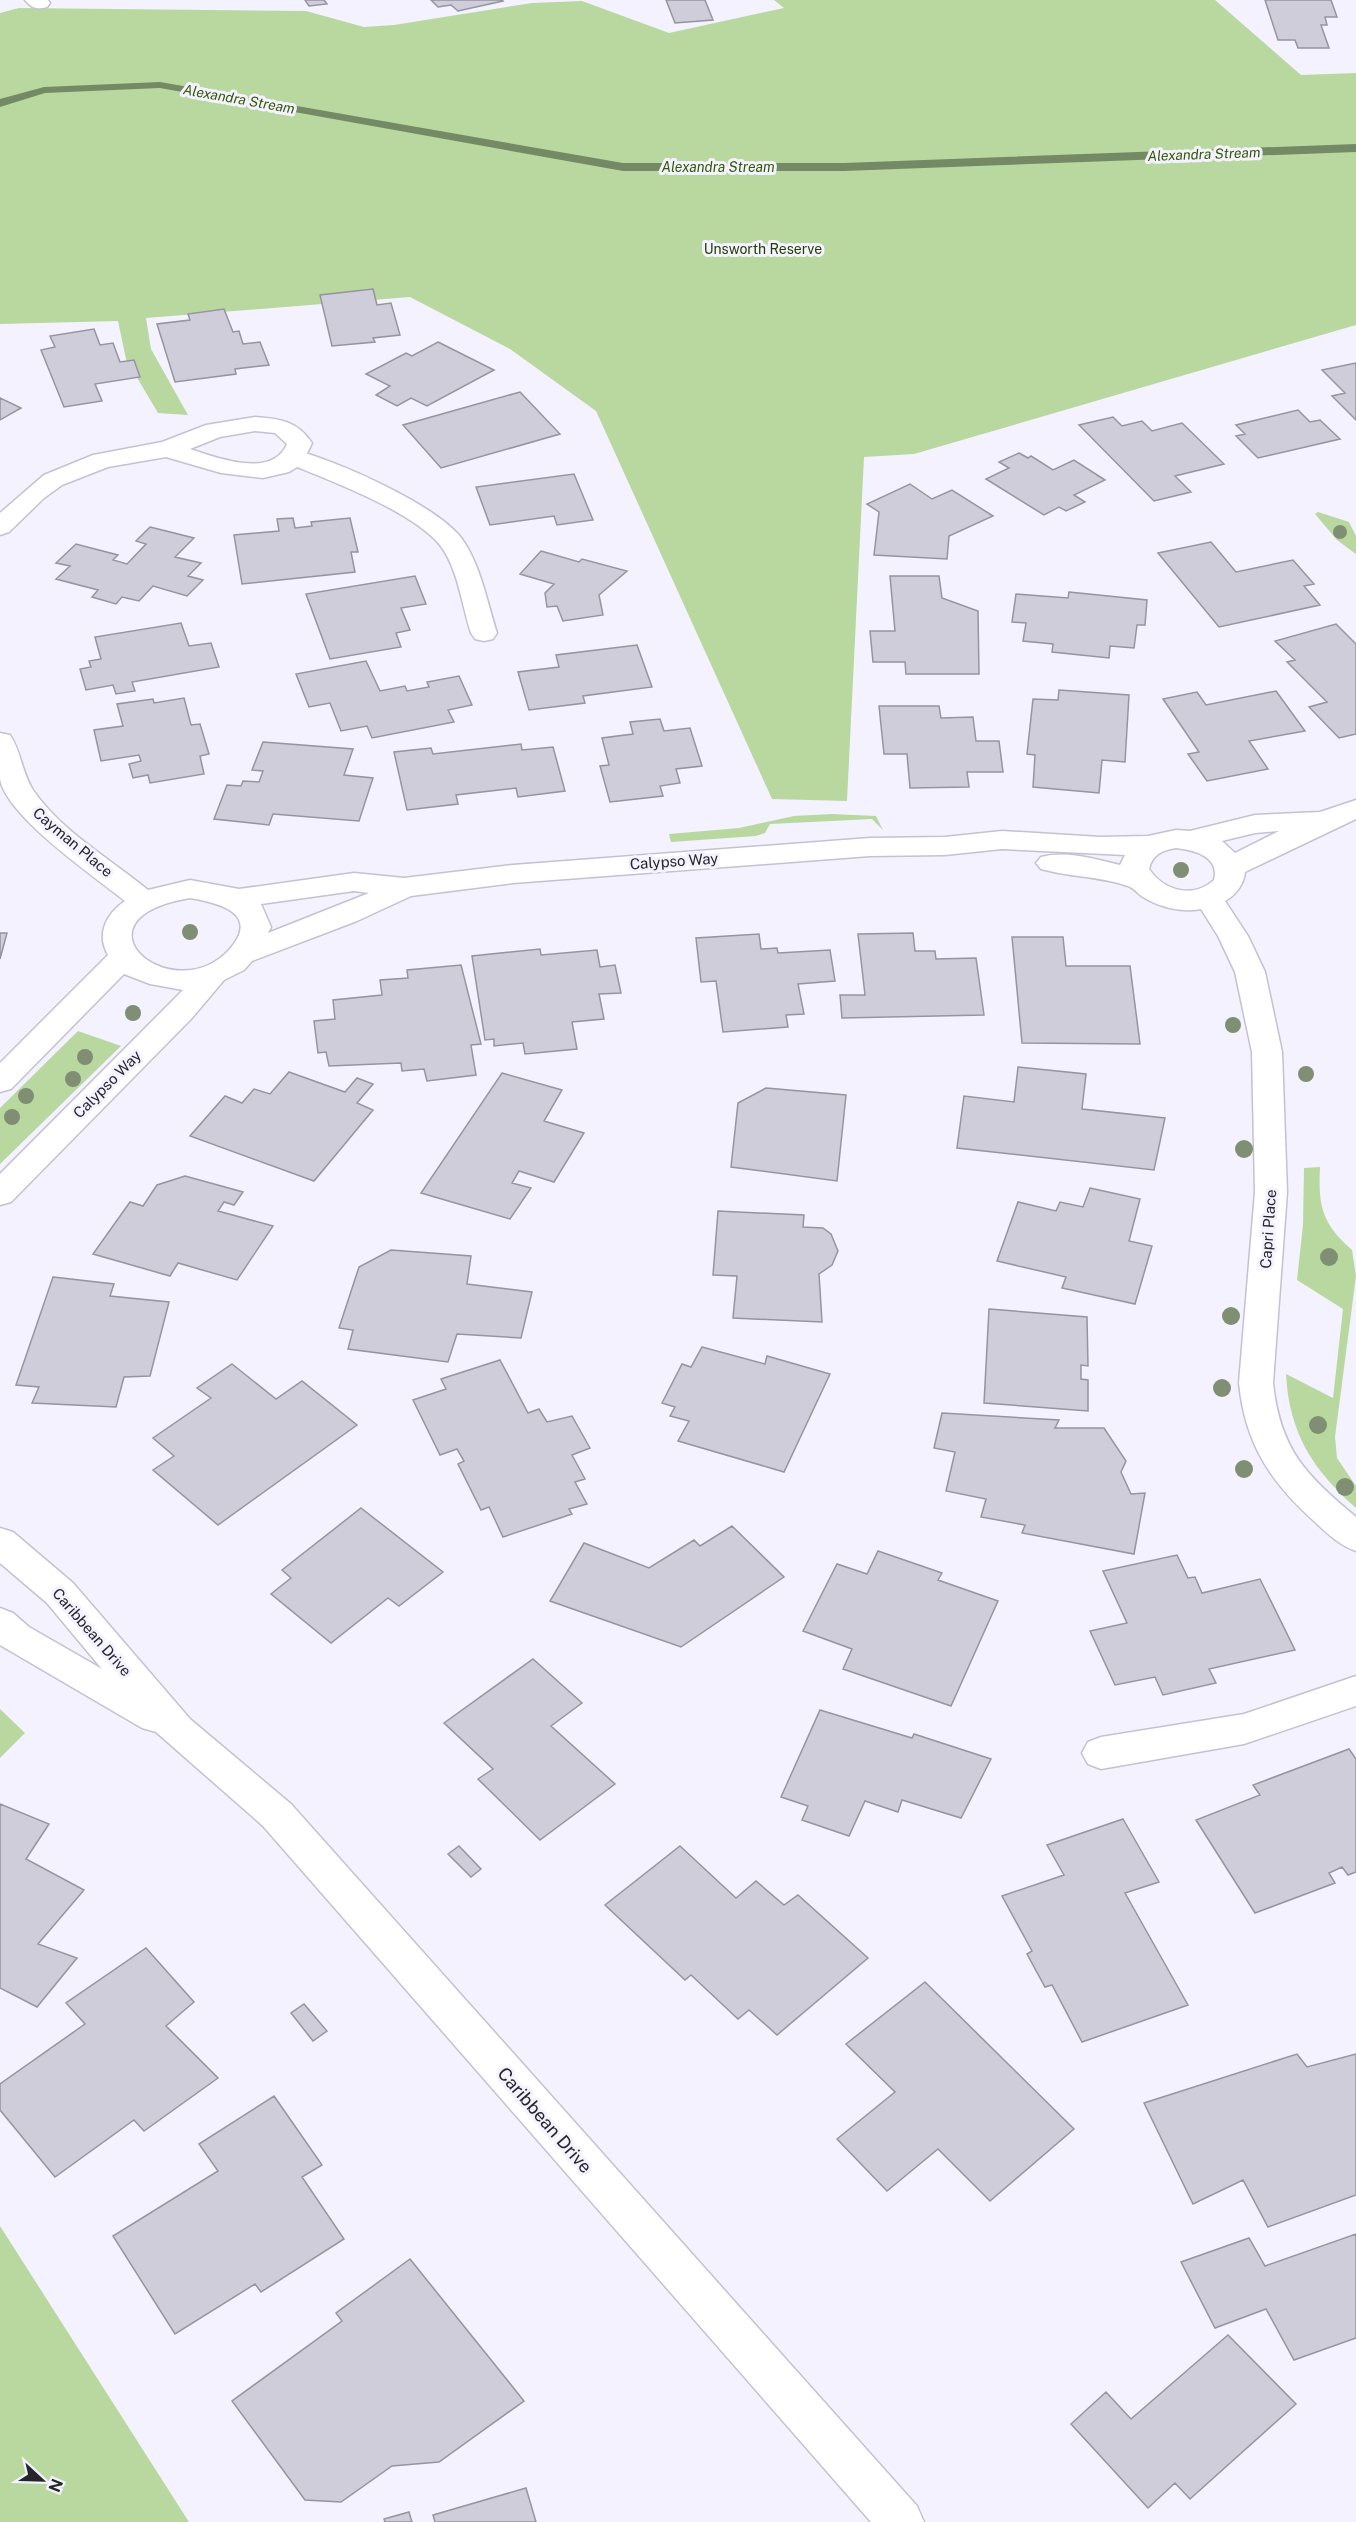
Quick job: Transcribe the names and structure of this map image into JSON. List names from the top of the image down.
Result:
{
  "streets": {
    "street": [
      "Cayman Place",
      "Calypso Way",
      "Capri Place",
      "Caribbean Drive"
    ]
  },
  "crossings": [
    ["Cayman Place", "Calypso Way"],
    ["Calypso Way", "Capri Place"]
  ],
  "water": ["Alexandra Stream"],
  "parks": ["Unsworth Reserve"],
  "north": "right"
}
